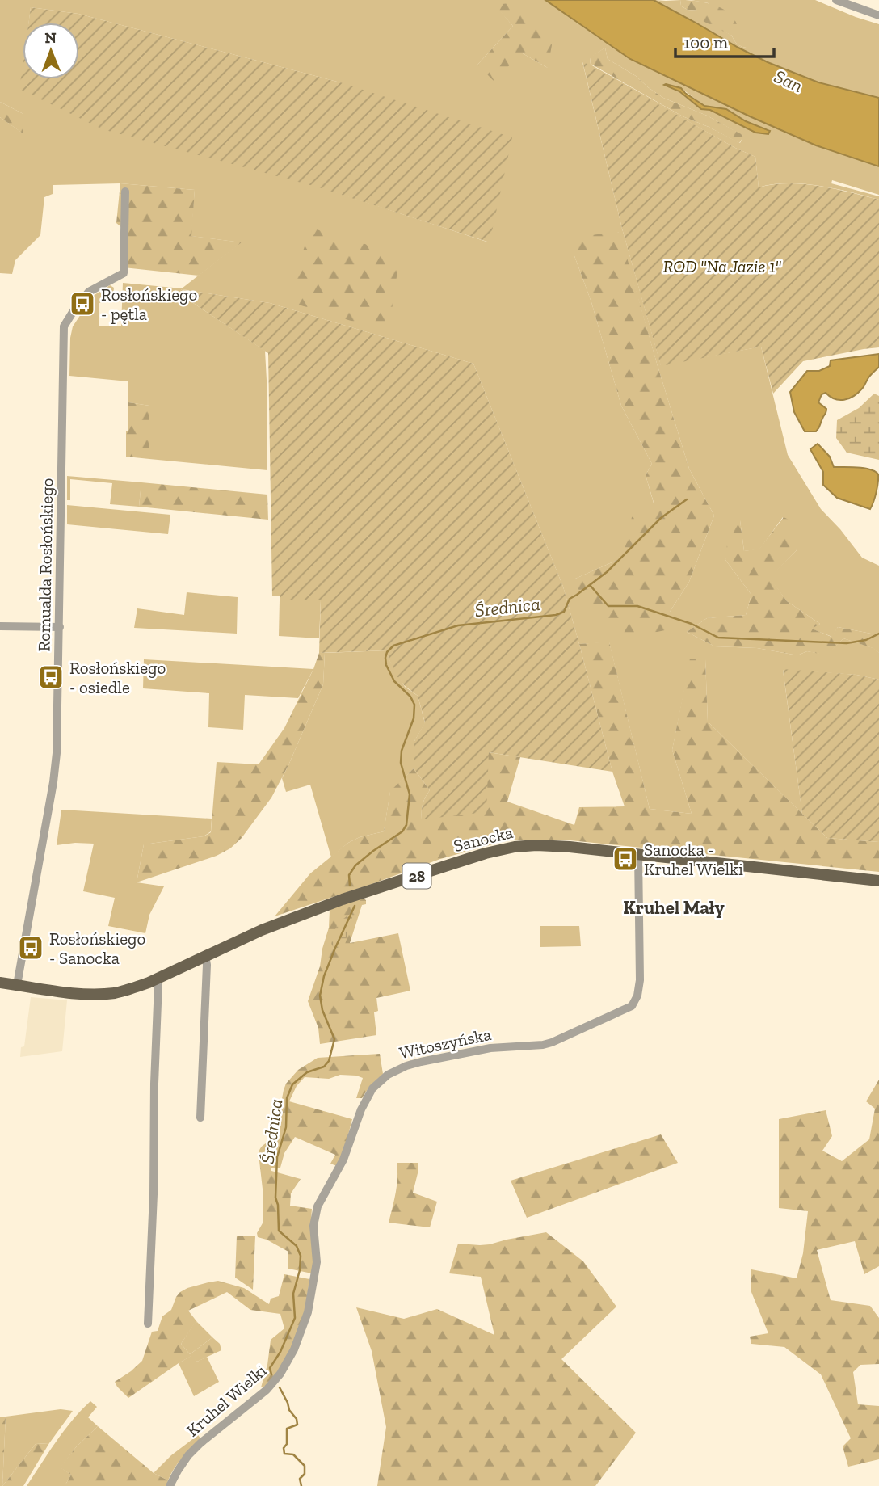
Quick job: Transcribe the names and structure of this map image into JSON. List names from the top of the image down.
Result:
{
  "streets": {
    "main road": ["Sanocka", "28"],
    "street": ["Romualda Rosłońskiego", "Witoszyńska", "Kruhel Wielki"]
  },
  "crossings": [
    ["Romualda Rosłońskiego", "Sanocka"],
    ["Romualda Rosłońskiego", "28"],
    ["Sanocka", "28"],
    ["Sanocka", "Witoszyńska"],
    ["Witoszyńska", "Kruhel Wielki"]
  ],
  "districts": ["Kruhel Mały"],
  "water": ["San", "Średnica"],
  "parks": ["ROD \"Na Jazie 1\""],
  "places": {
    "bus stop": [
      "Rosłońskiego - pętla",
      "Rosłońskiego - osiedle",
      "Sanocka - Kruhel Wielki",
      "Rosłońskiego - Sanocka"
    ]
  },
  "scale_bar": "100 m",
  "north": "top"
}
